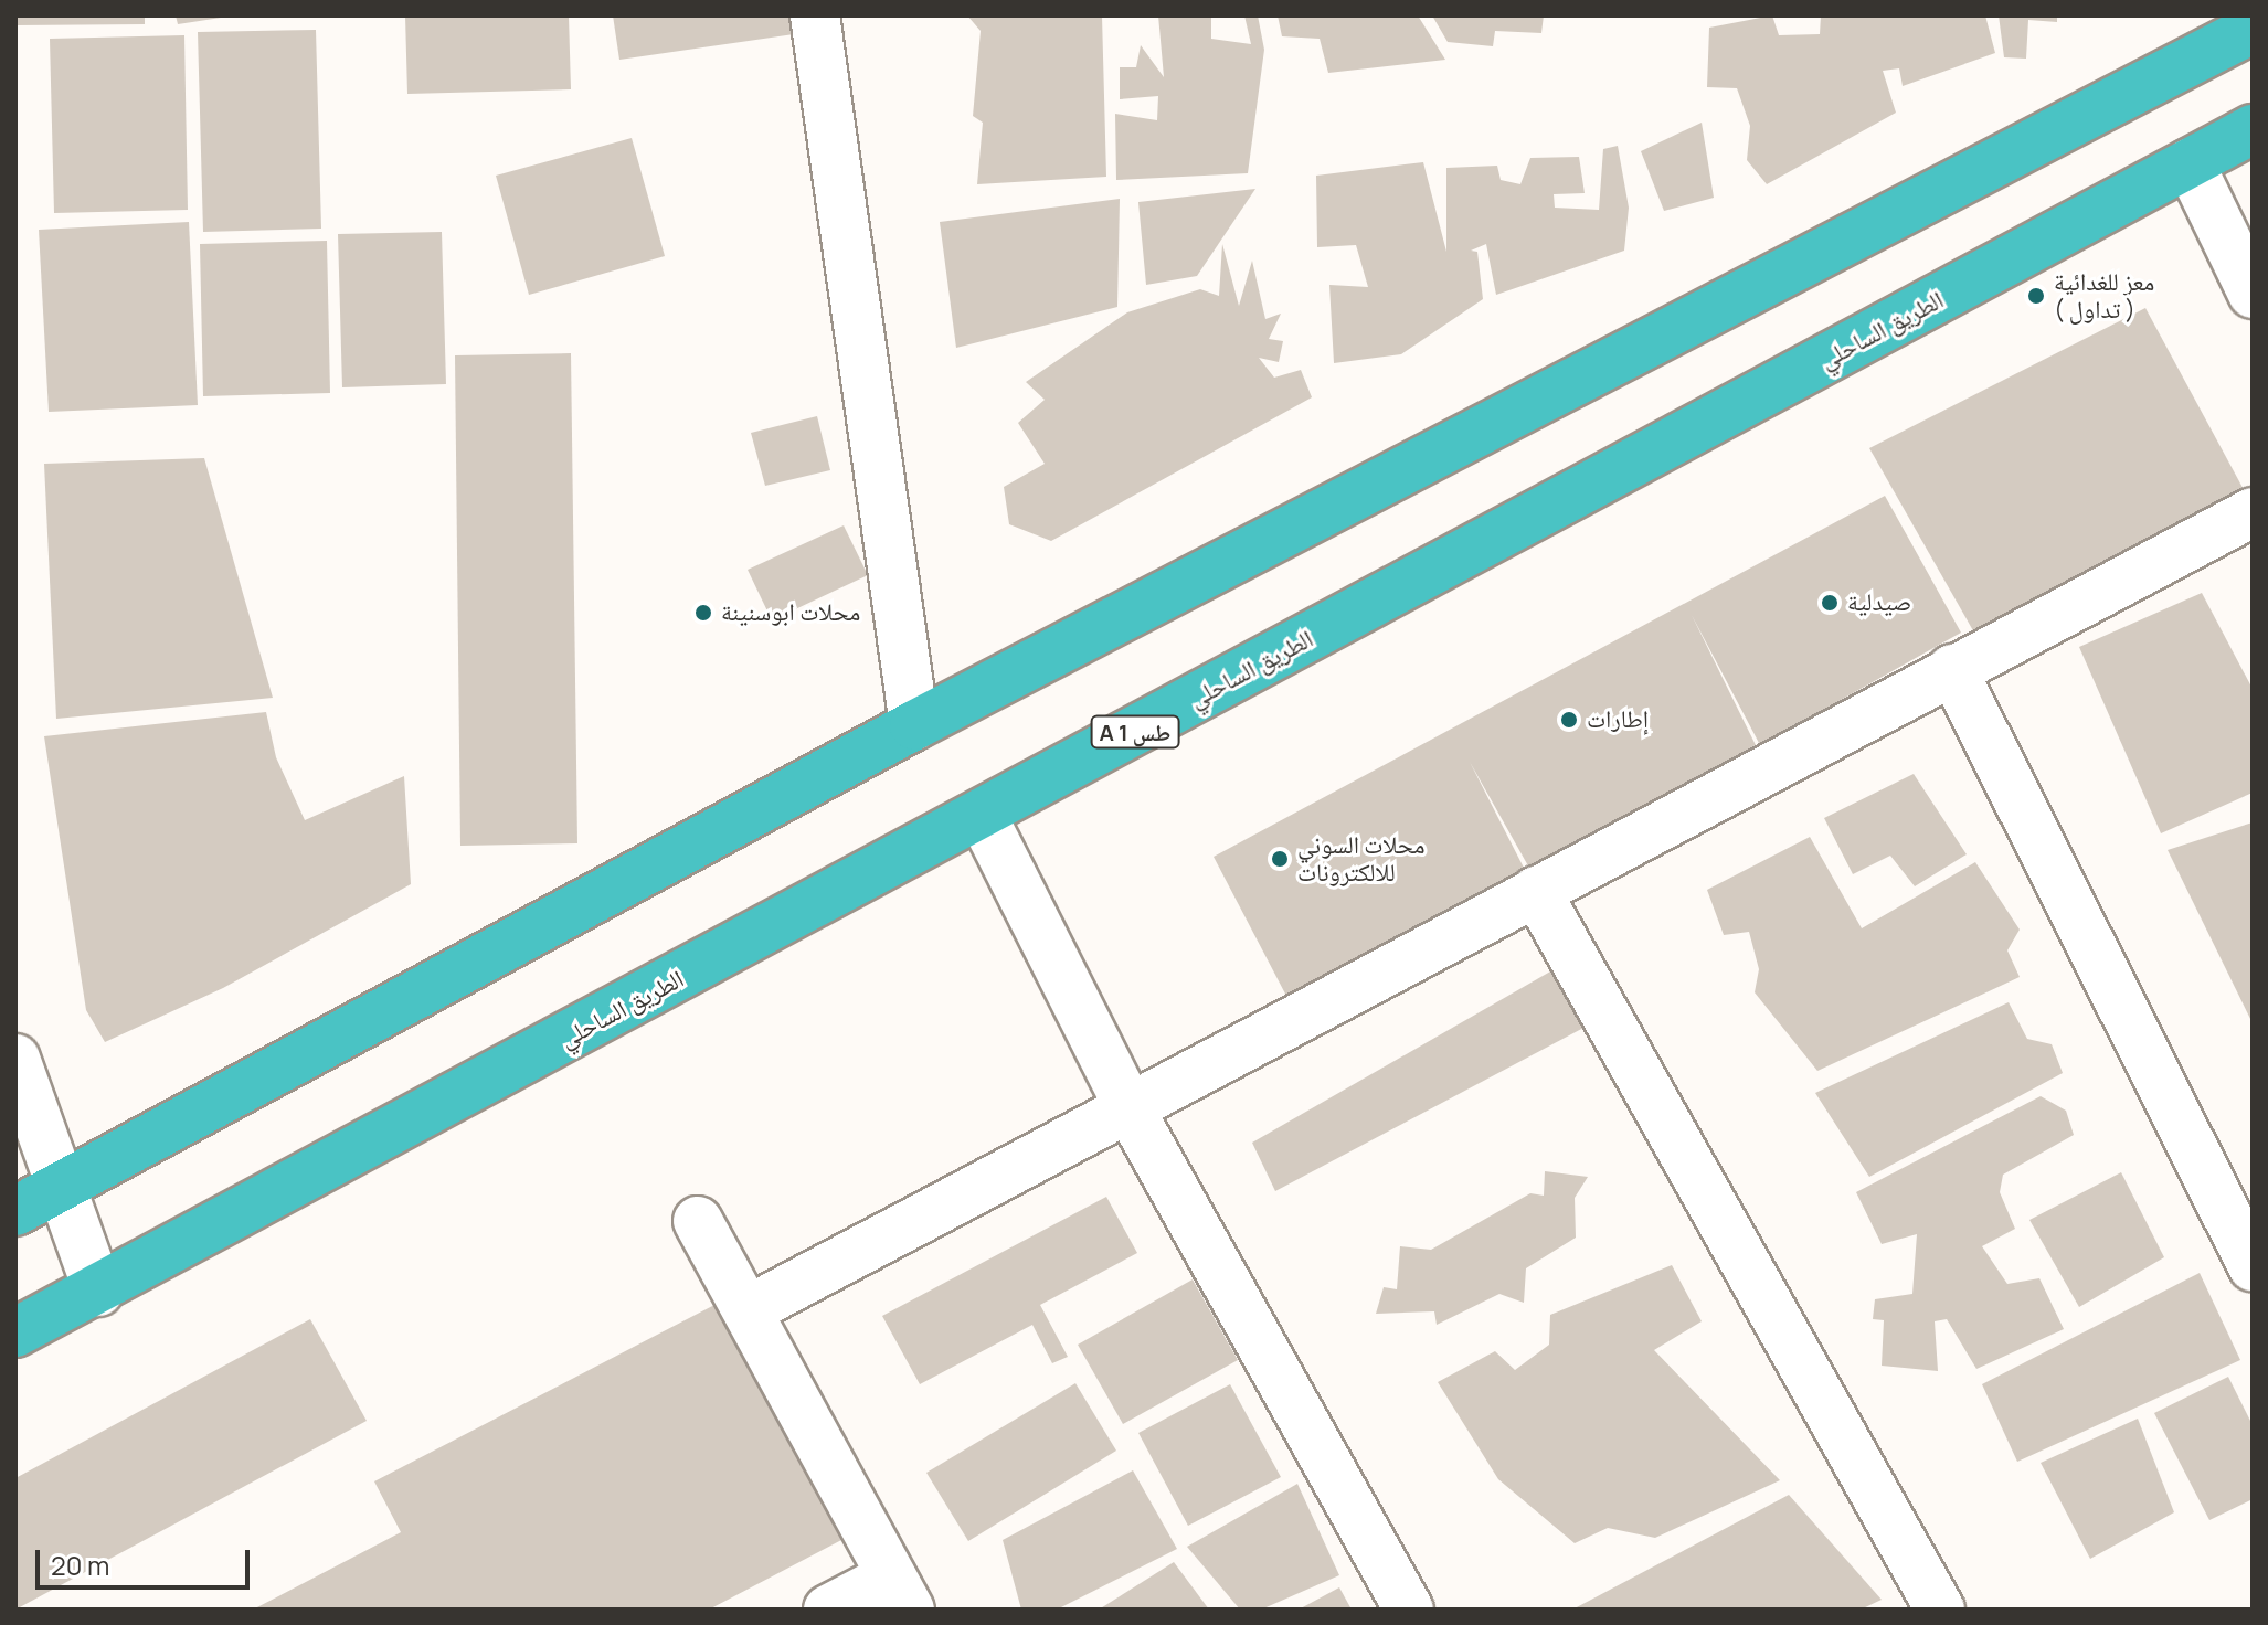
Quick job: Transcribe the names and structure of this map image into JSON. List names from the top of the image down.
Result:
{
  "streets": {
    "highway": ["الطريق الساحلي", "A 1 طس"]
  },
  "places": [
    "معز للغدائية ( تداول )",
    "صيدلية",
    "محلات ابوسنينة",
    "إطارات",
    "محلات السوني للالكترونات"
  ],
  "scale_bar": "20 m"
}
